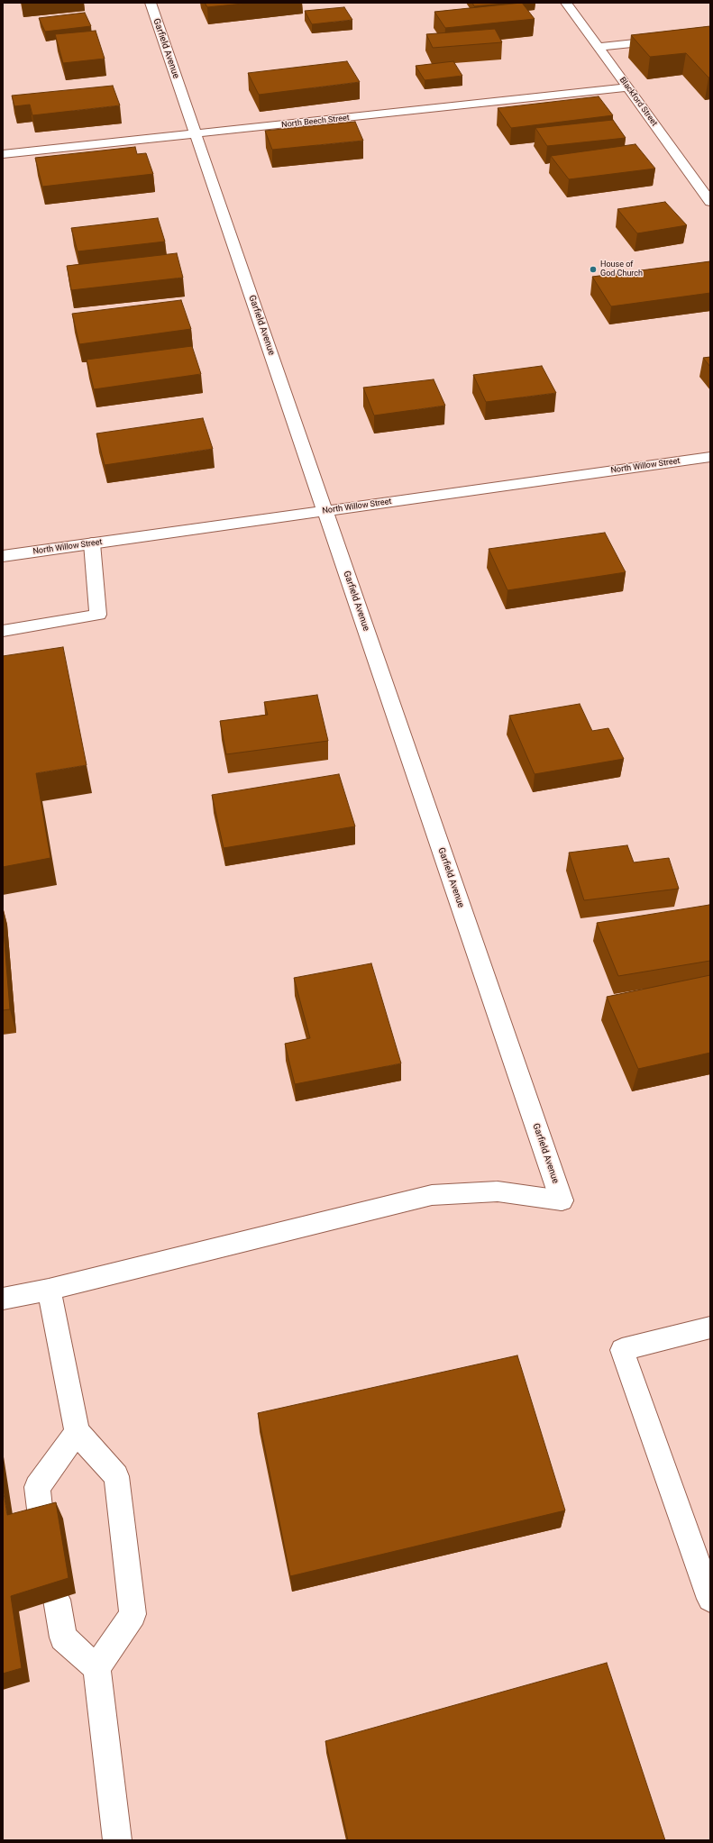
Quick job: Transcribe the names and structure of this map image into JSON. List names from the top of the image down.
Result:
{
  "streets": {
    "street": [
      "Garfield Avenue",
      "Blackford Street",
      "North Beech Street",
      "North Willow Street"
    ]
  },
  "crossings": [
    ["Garfield Avenue", "North Beech Street"],
    ["Garfield Avenue", "North Willow Street"],
    ["Blackford Street", "North Beech Street"]
  ],
  "places": ["House of God Church"]
}
